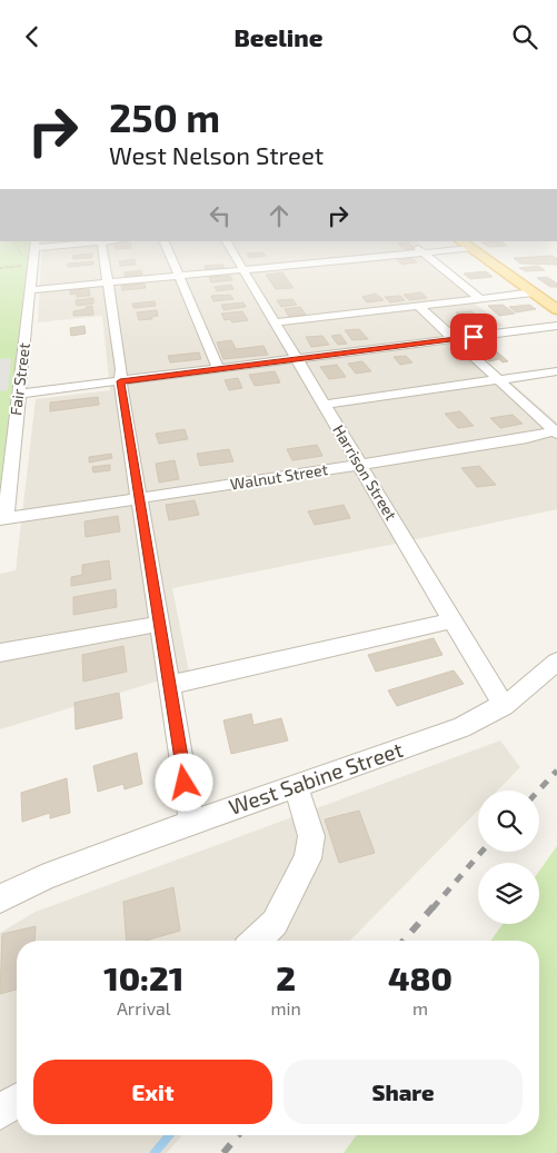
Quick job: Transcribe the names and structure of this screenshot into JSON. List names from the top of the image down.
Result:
{
  "streets": {
    "street": [
      "Fair Street",
      "Harrison Street",
      "Walnut Street",
      "West Sabine Street"
    ]
  },
  "crossings": [
    ["Fair Street", "Walnut Street"],
    ["Harrison Street", "Walnut Street"],
    ["Harrison Street", "West Sabine Street"]
  ],
  "page": {
    "header": "Beeline",
    "turn": ["250 m", "West Nelson Street"],
    "eta": [
      "10:21",
      "Arrival",
      "2",
      "min",
      "480",
      "m"
    ],
    "buttons": ["Exit", "Share"]
  }
}
